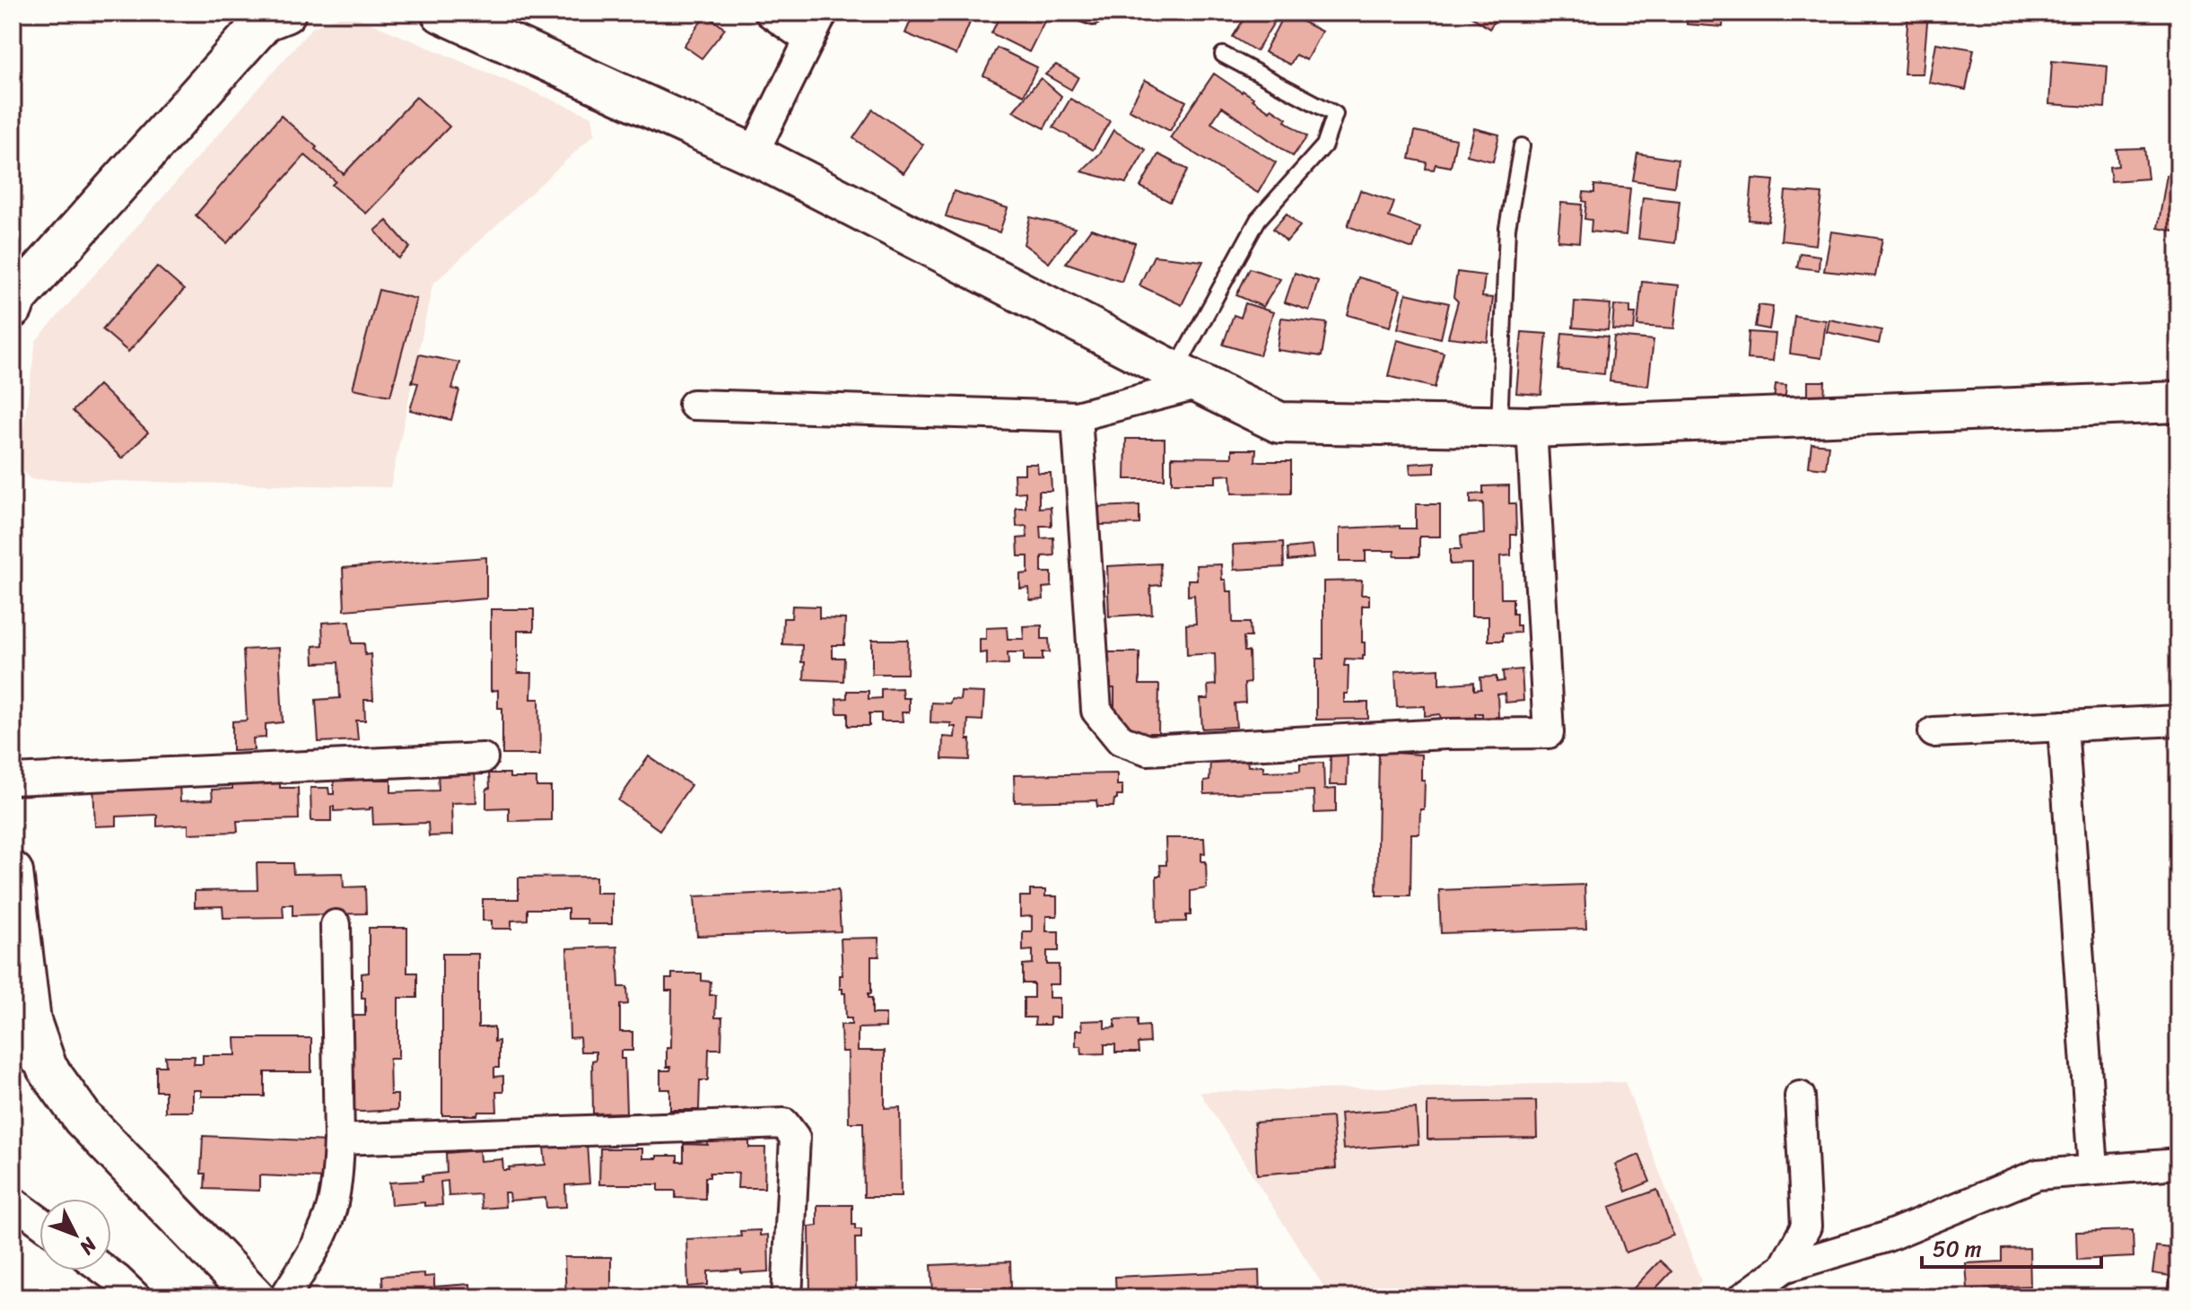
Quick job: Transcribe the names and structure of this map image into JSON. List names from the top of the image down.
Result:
{
  "scale_bar": "50 m",
  "north": "bottom right"
}
